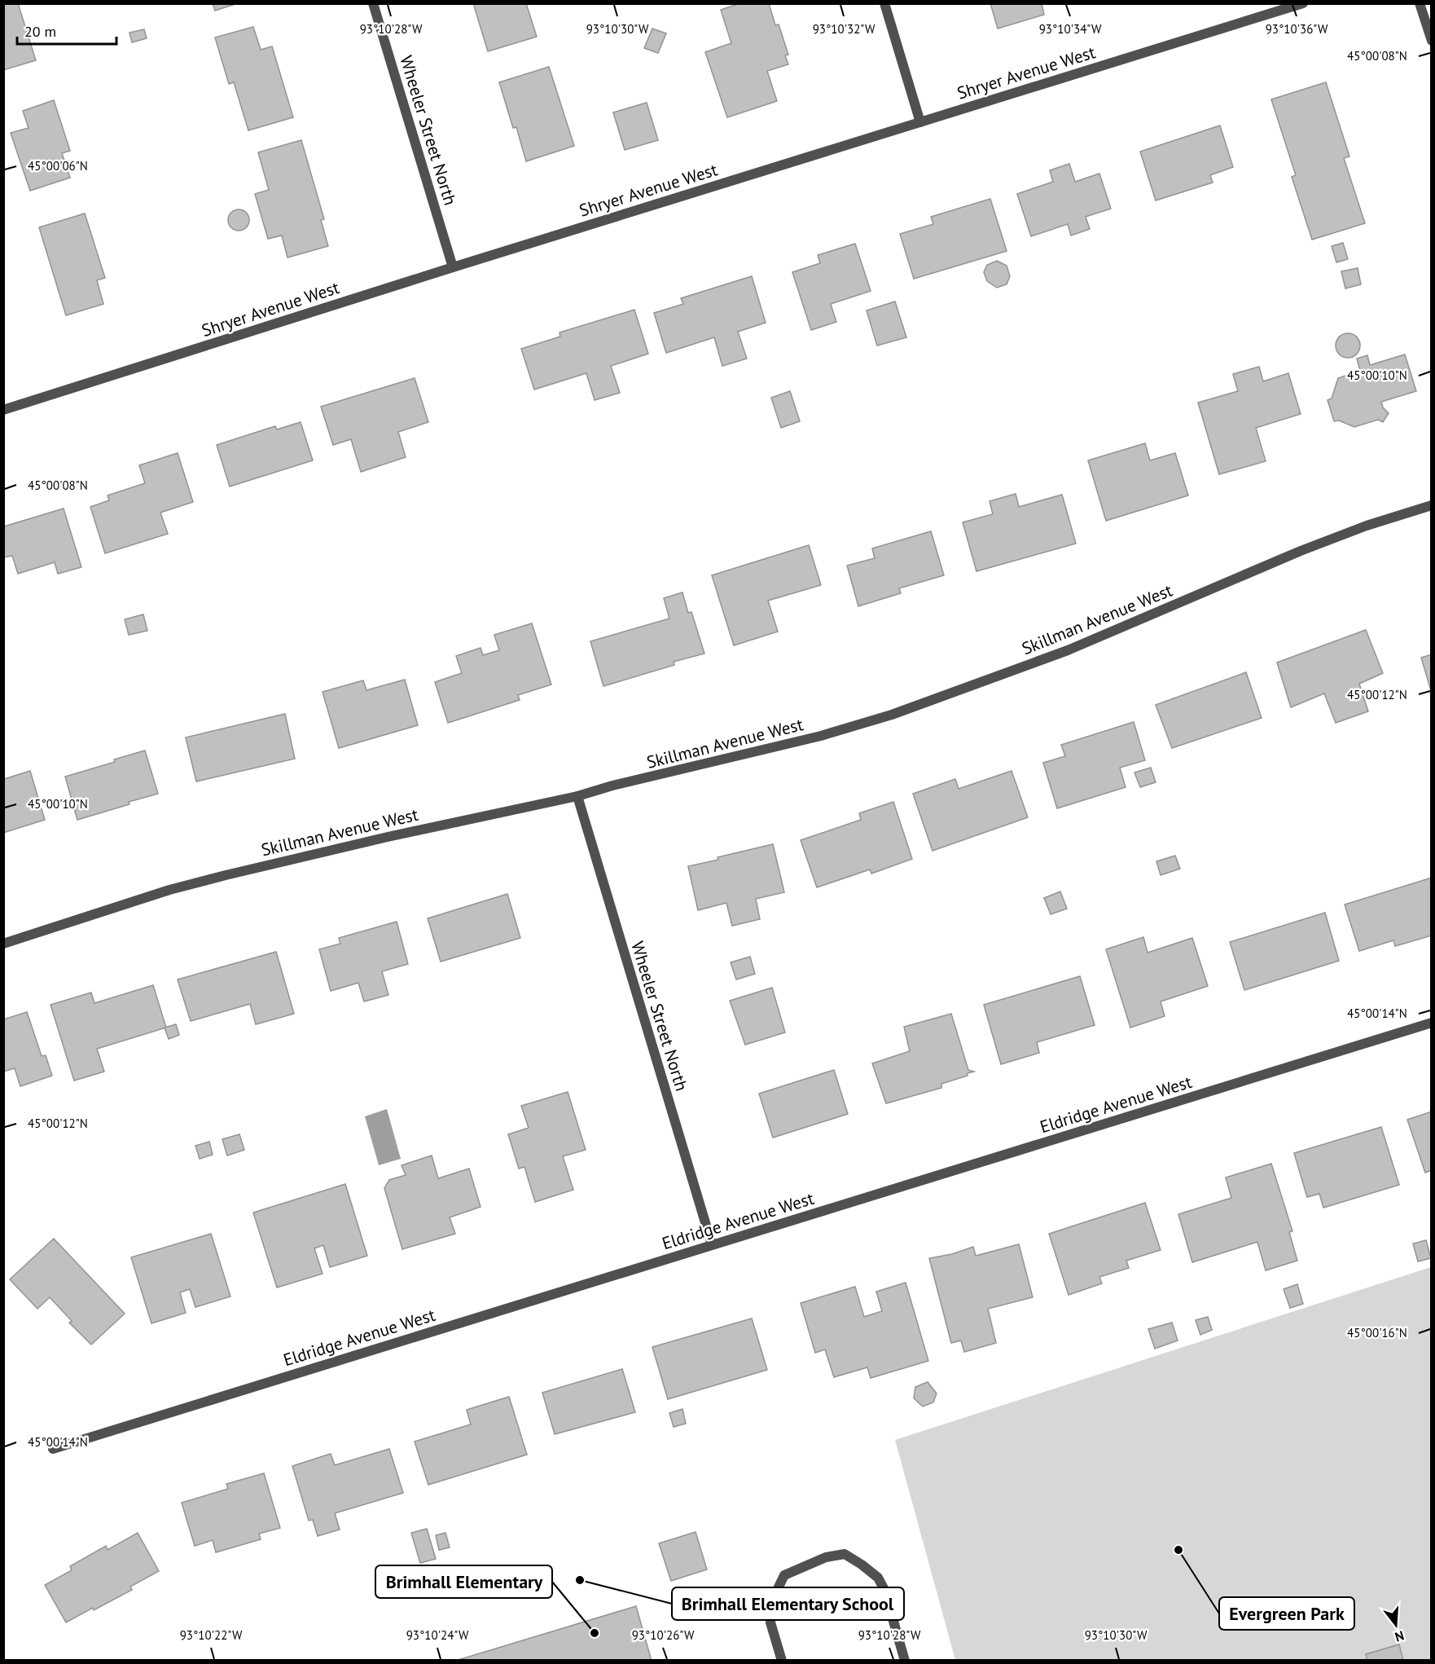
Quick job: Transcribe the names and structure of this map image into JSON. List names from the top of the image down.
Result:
{
  "streets": {
    "street": [
      "Shryer Avenue West",
      "Wheeler Street North",
      "Skillman Avenue West",
      "Eldridge Avenue West"
    ]
  },
  "crossings": [
    ["Shryer Avenue West", "Wheeler Street North"],
    ["Wheeler Street North", "Skillman Avenue West"],
    ["Wheeler Street North", "Eldridge Avenue West"]
  ],
  "places": ["Evergreen Park", "Brimhall Elementary School", "Brimhall Elementary"],
  "scale_bar": "20 m",
  "north": "bottom",
  "coordinates": [
    "93°10'28\"W",
    "93°10'30\"W",
    "93°10'32\"W",
    "93°10'34\"W",
    "93°10'36\"W",
    "45°00'08\"N",
    "45°00'06\"N",
    "45°00'10\"N",
    "45°00'12\"N",
    "45°00'14\"N",
    "45°00'16\"N",
    "93°10'22\"W",
    "93°10'24\"W",
    "93°10'26\"W"
  ]
}
